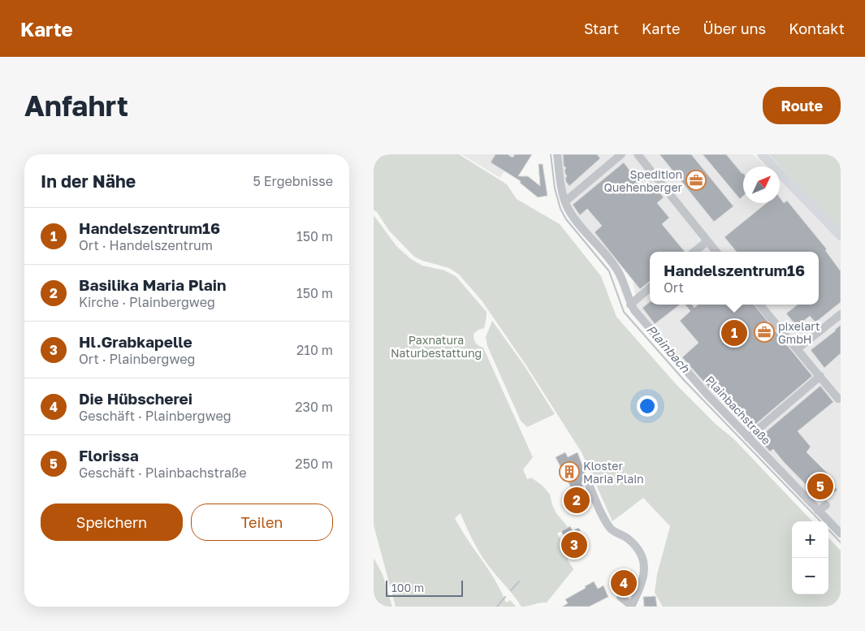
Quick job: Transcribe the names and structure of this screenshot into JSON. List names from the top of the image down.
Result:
{
  "streets": {
    "street": ["Plainbachstraße"]
  },
  "water": ["Plainbach"],
  "parks": ["Paxnatura Naturbestattung"],
  "places": {
    "office": ["Spedition Quehenberger", "pixelart GmbH"],
    "building": ["Kloster Maria Plain"]
  },
  "scale_bar": "100 m",
  "north": "top right",
  "page": {
    "header": "Karte",
    "nav": [
      "Start",
      "Karte",
      "Über uns",
      "Kontakt"
    ],
    "buttons": [
      "Route",
      ["Speichern", "Teilen"]
    ],
    "title": "Anfahrt",
    "heading": ["In der Nähe", "5 Ergebnisse"],
    "list": [
      {
        "mark": "1",
        "name": "Handelszentrum16",
        "note": "Ort · Handelszentrum",
        "value": "150 m"
      },
      {
        "mark": "2",
        "name": "Basilika Maria Plain",
        "note": "Kirche · Plainbergweg",
        "value": "150 m"
      },
      {
        "mark": "3",
        "name": "Hl.Grabkapelle",
        "note": "Ort · Plainbergweg",
        "value": "210 m"
      },
      {
        "mark": "4",
        "name": "Die Hübscherei",
        "note": "Geschäft · Plainbergweg",
        "value": "230 m"
      },
      {
        "mark": "5",
        "name": "Florissa",
        "note": "Geschäft · Plainbachstraße",
        "value": "250 m"
      }
    ],
    "popup": ["Handelszentrum16", "Ort"],
    "pins": [
      "1",
      "5",
      "2",
      "3",
      "4"
    ],
    "map_buttons": ["+", "−"],
    "scale": "100 m"
  }
}
